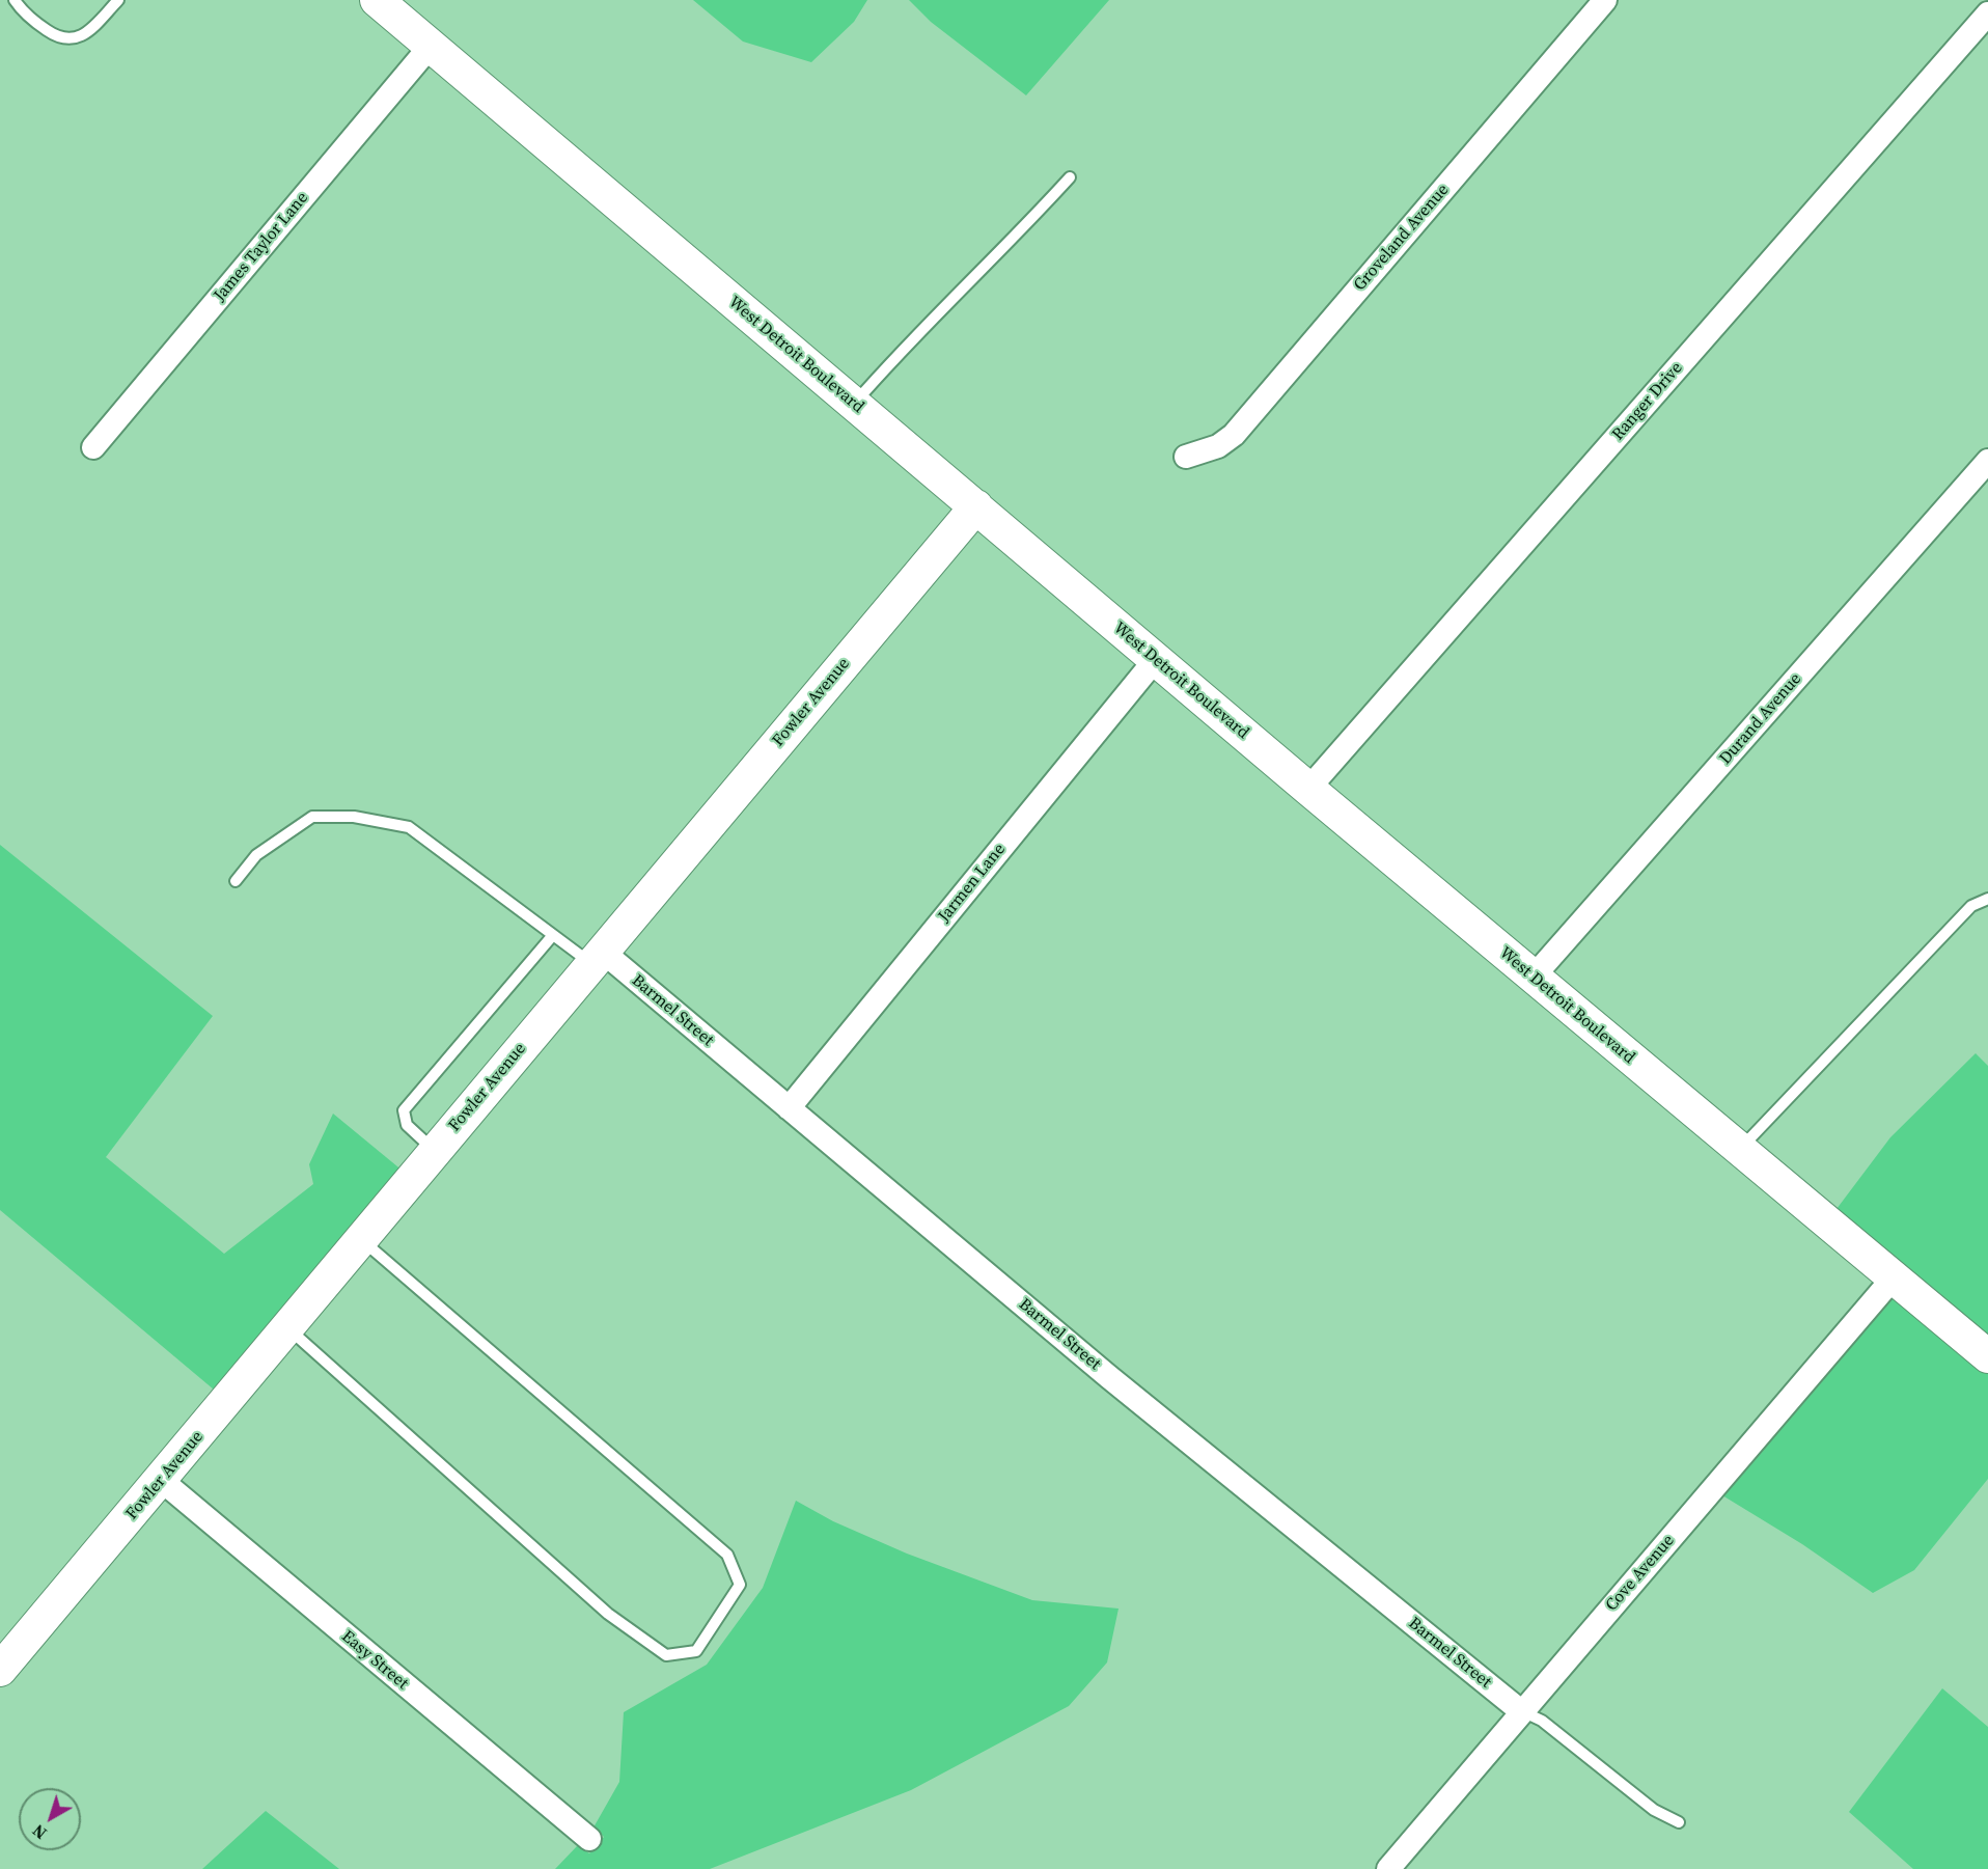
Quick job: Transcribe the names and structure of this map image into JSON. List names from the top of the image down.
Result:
{
  "streets": {
    "street": [
      "Groveland Avenue",
      "James Taylor Lane",
      "West Detroit Boulevard",
      "Ranger Drive",
      "Fowler Avenue",
      "Durand Avenue",
      "Jarmen Lane",
      "Barmel Street",
      "Cove Avenue",
      "Easy Street"
    ]
  },
  "crossings": [
    ["James Taylor Lane", "West Detroit Boulevard"],
    ["West Detroit Boulevard", "Ranger Drive"],
    ["West Detroit Boulevard", "Fowler Avenue"],
    ["West Detroit Boulevard", "Durand Avenue"],
    ["West Detroit Boulevard", "Jarmen Lane"],
    ["West Detroit Boulevard", "Cove Avenue"],
    ["Fowler Avenue", "Barmel Street"],
    ["Fowler Avenue", "Easy Street"],
    ["Jarmen Lane", "Barmel Street"],
    ["Barmel Street", "Cove Avenue"]
  ],
  "north": "bottom left"
}
